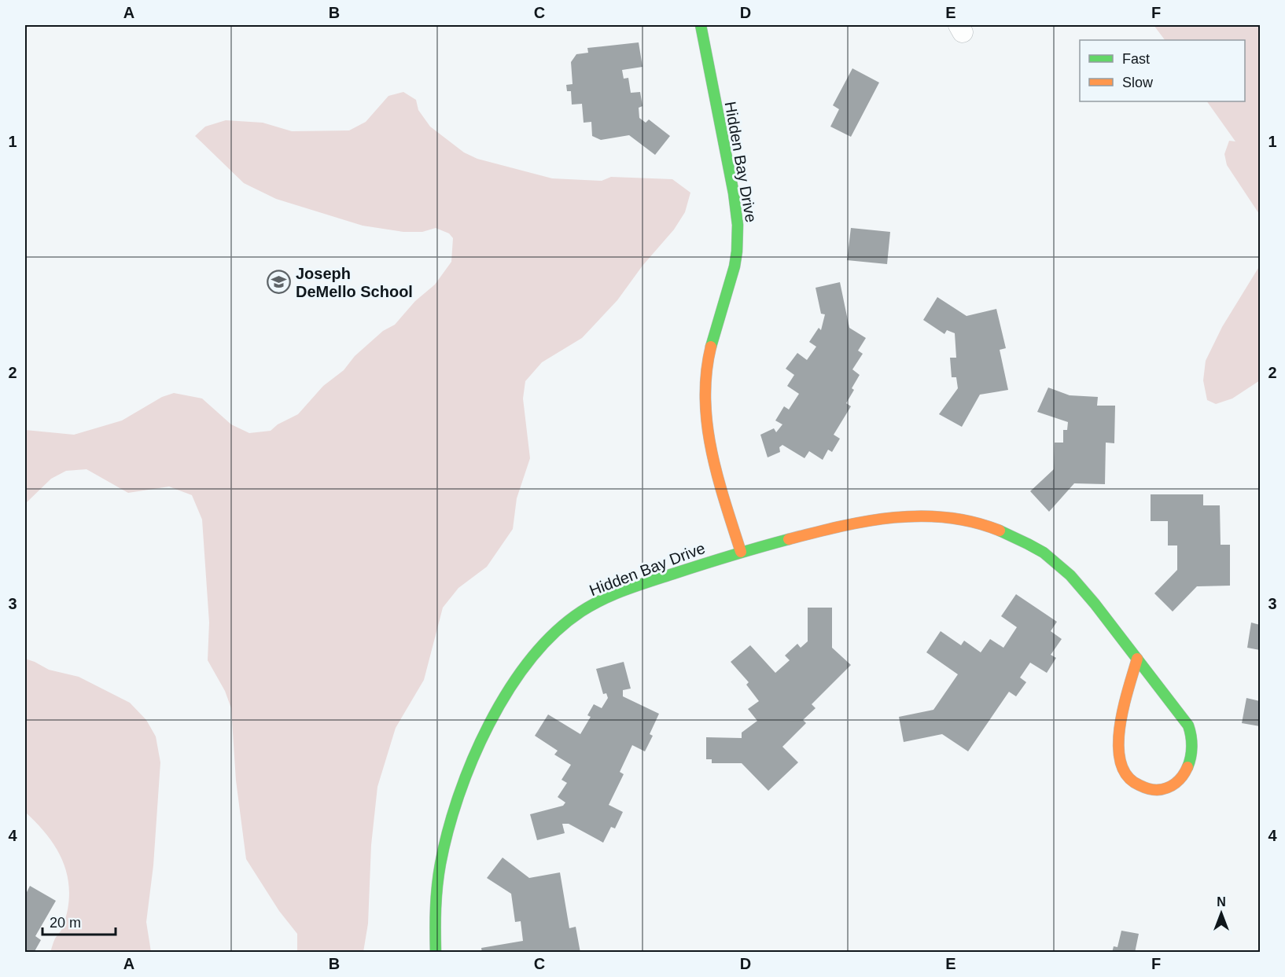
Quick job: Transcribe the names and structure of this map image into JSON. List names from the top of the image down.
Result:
{
  "streets": {
    "street": ["Hidden Bay Drive"]
  },
  "places": {
    "school or university": ["Joseph DeMello School"]
  },
  "legend": ["Fast", "Slow"],
  "scale_bar": "20 m",
  "north": "top",
  "grid": {
    "columns": [
      "A",
      "B",
      "C",
      "D",
      "E",
      "F"
    ],
    "rows": [
      "1",
      "2",
      "3",
      "4"
    ]
  }
}
